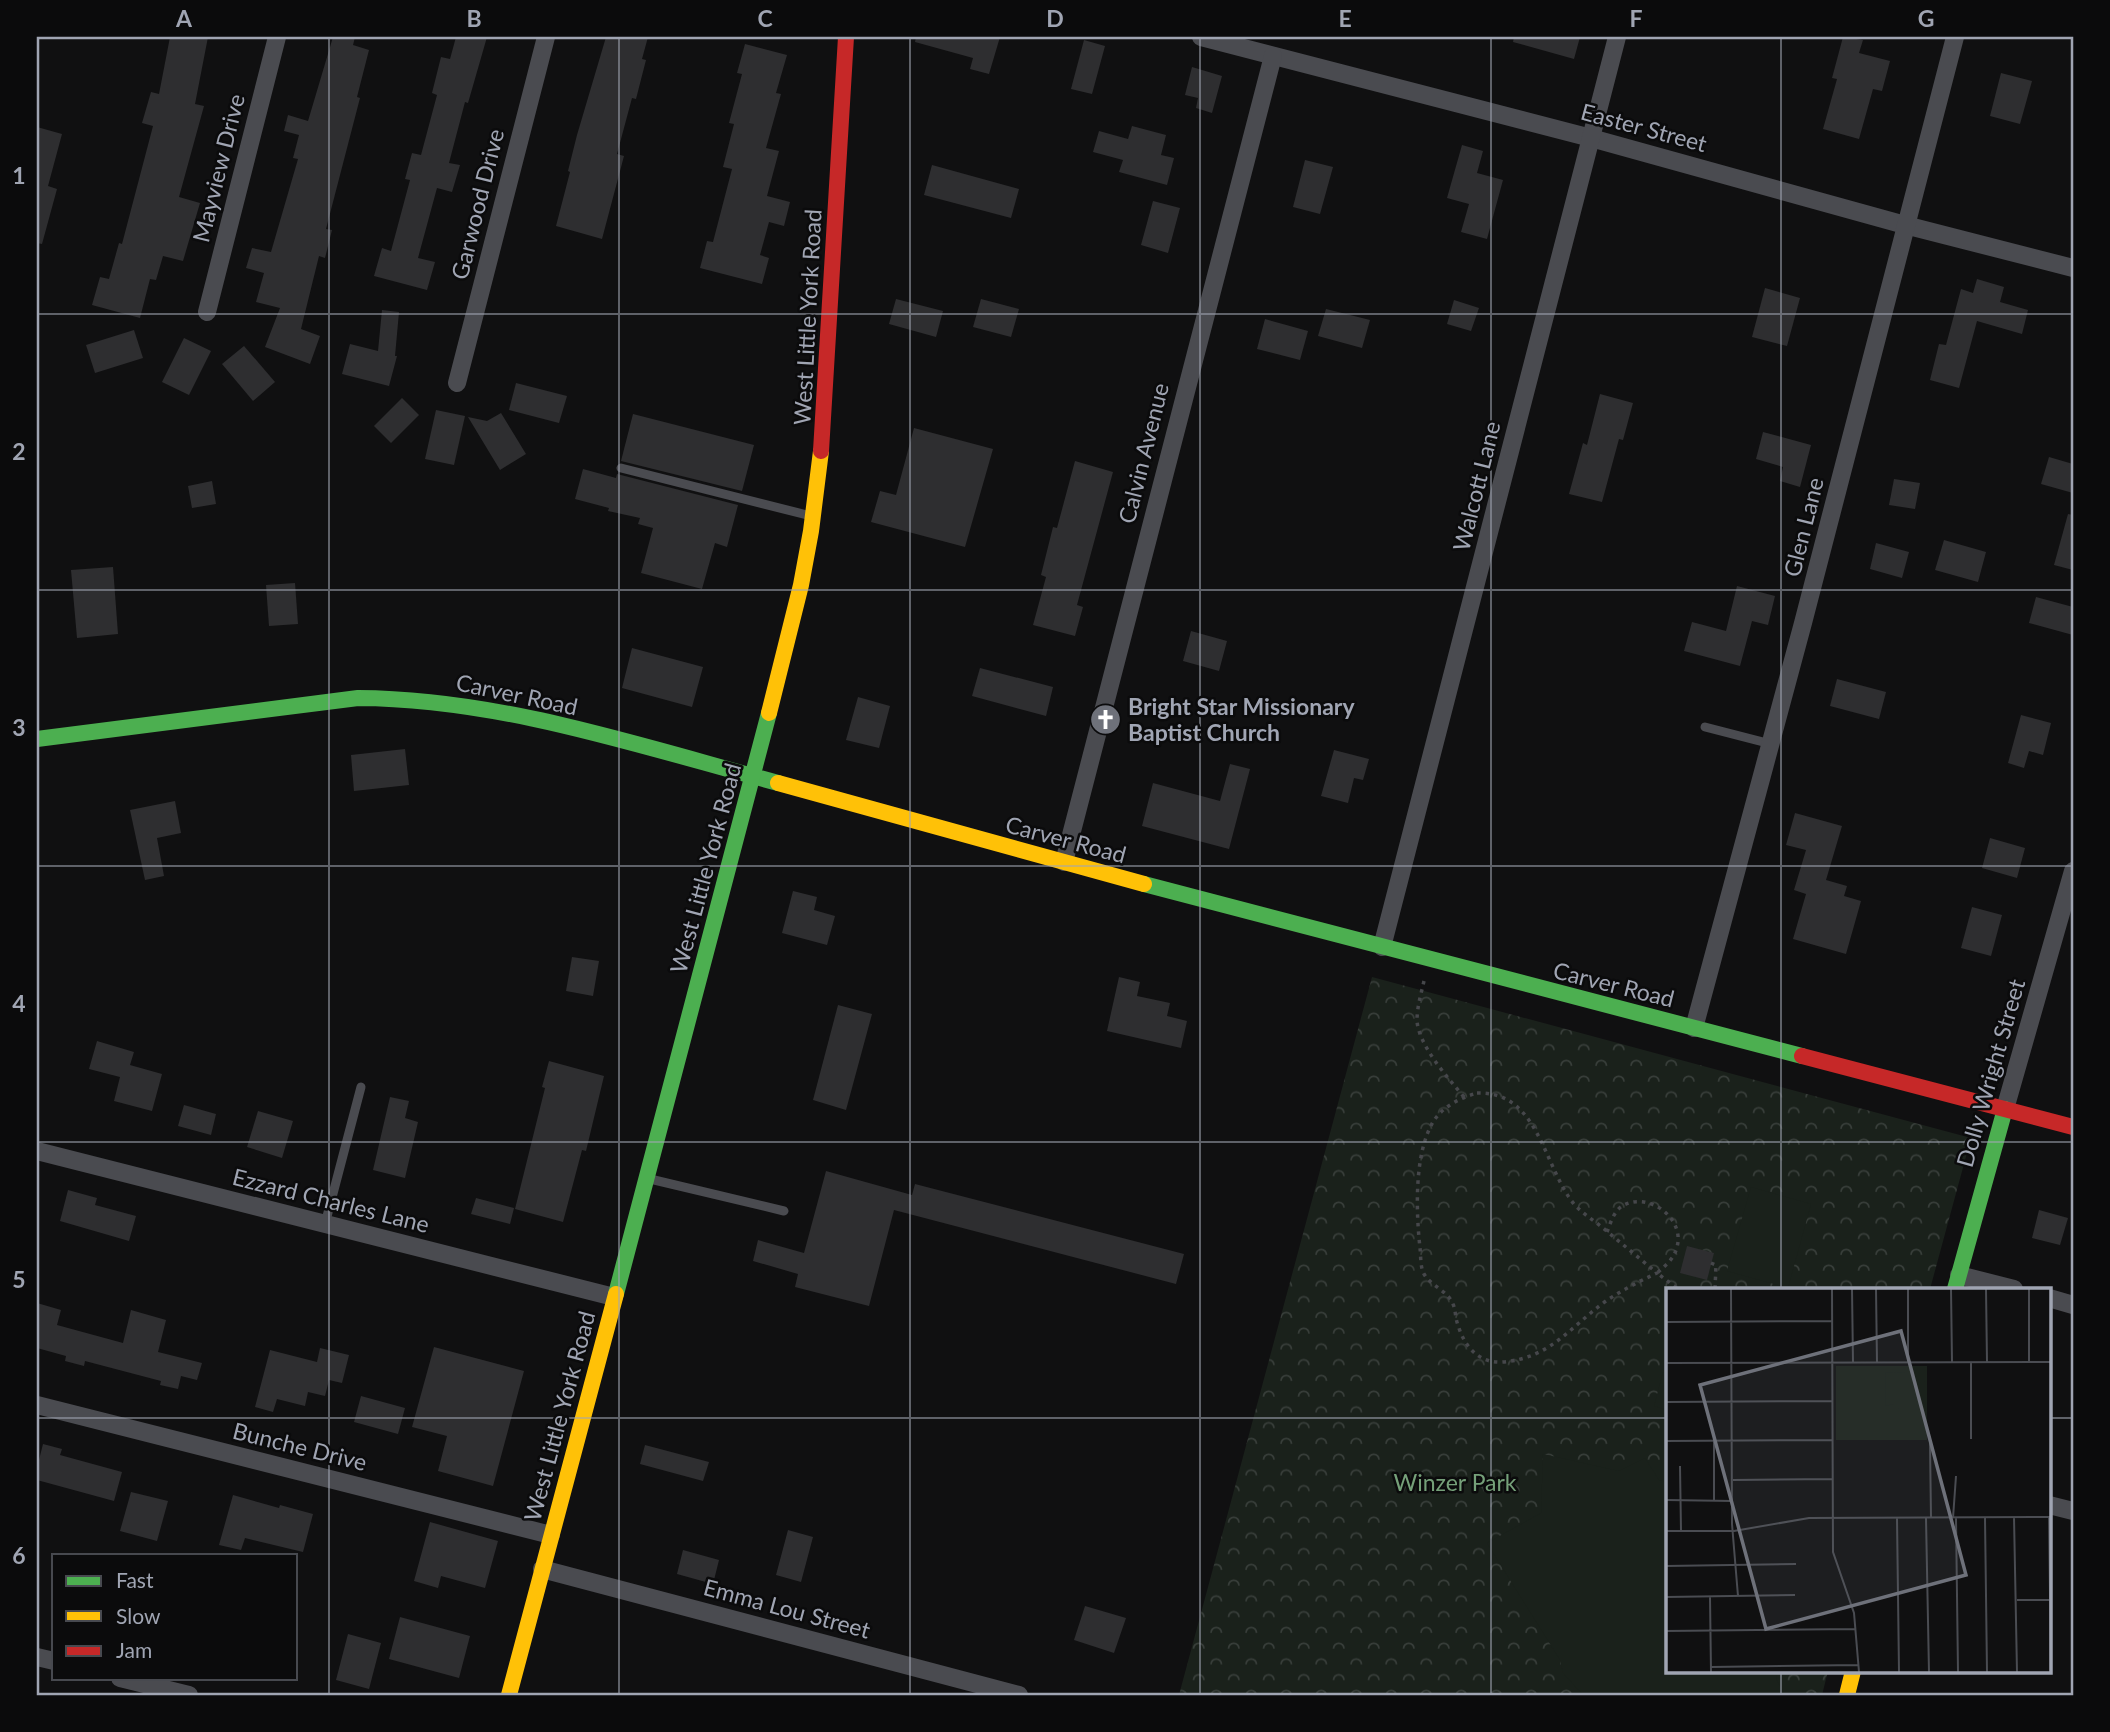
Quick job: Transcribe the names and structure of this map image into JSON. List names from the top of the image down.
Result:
{
  "streets": {
    "street": [
      "Easter Street",
      "Mayview Drive",
      "Garwood Drive",
      "West Little York Road",
      "Calvin Avenue",
      "Walcott Lane",
      "Glen Lane",
      "Carver Road",
      "Dolly Wright Street",
      "Ezzard Charles Lane",
      "Bunche Drive",
      "Emma Lou Street"
    ]
  },
  "crossings": [
    ["Easter Street", "Calvin Avenue"],
    ["Easter Street", "Walcott Lane"],
    ["Easter Street", "Glen Lane"],
    ["West Little York Road", "Carver Road"],
    ["West Little York Road", "Ezzard Charles Lane"],
    ["West Little York Road", "Bunche Drive"],
    ["West Little York Road", "Emma Lou Street"],
    ["Calvin Avenue", "Carver Road"],
    ["Walcott Lane", "Carver Road"],
    ["Glen Lane", "Carver Road"],
    ["Carver Road", "Dolly Wright Street"]
  ],
  "parks": ["Winzer Park"],
  "places": {
    "church": ["Bright Star Missionary Baptist Church"]
  },
  "legend": ["Fast", "Slow", "Jam"],
  "grid": {
    "columns": [
      "A",
      "B",
      "C",
      "D",
      "E",
      "F",
      "G"
    ],
    "rows": [
      "1",
      "2",
      "3",
      "4",
      "5",
      "6"
    ]
  }
}
